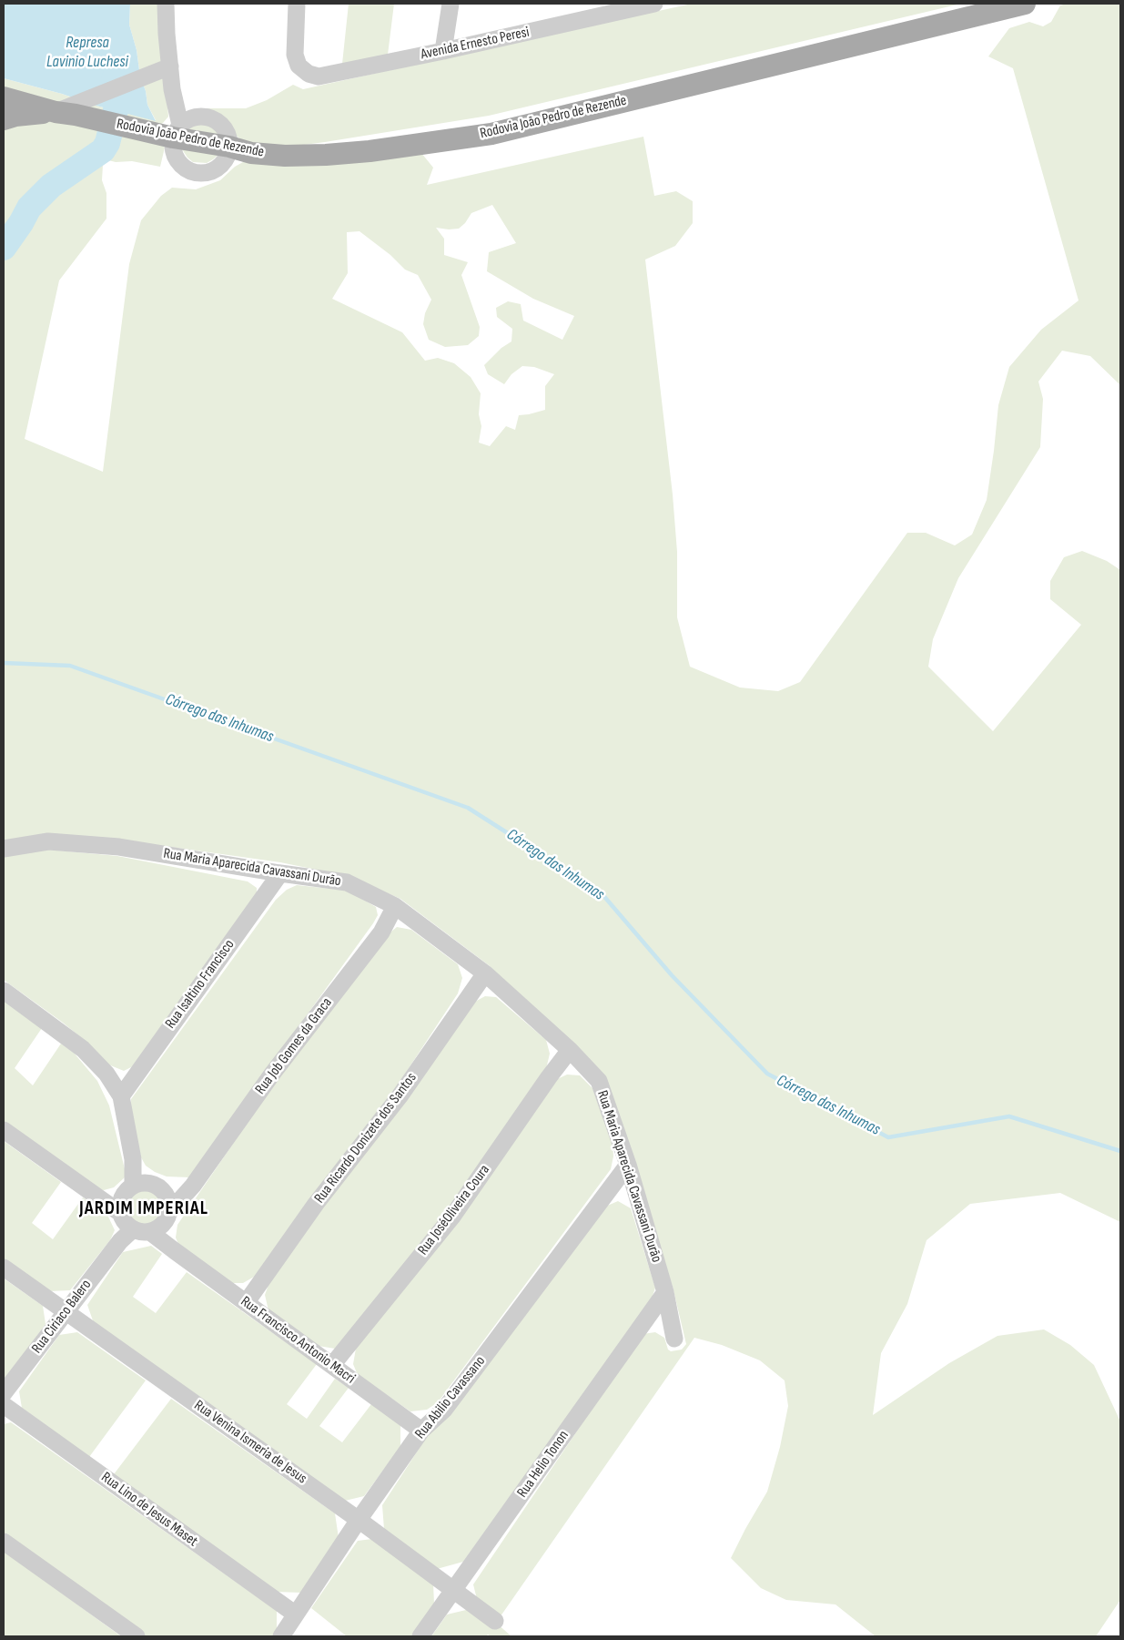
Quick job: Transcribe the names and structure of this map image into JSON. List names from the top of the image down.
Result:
{
  "streets": {
    "main road": ["Rodovia João Pedro de Rezende"],
    "street": [
      "Avenida Ernesto Peresi",
      "Rua Maria Aparecida Cavassani Durão",
      "Rua Isaltino Francisco",
      "Rua Job Gomes da Graca",
      "Rua Ricardo Donizete dos Santos",
      "Rua JoséOliveira Coura",
      "Rua Ciriaco Balero",
      "Rua Francisco Antonio Macri",
      "Rua Abilio Cavassano",
      "Rua Venina Ismeria de Jesus",
      "Rua Helio Tonon",
      "Rua Lino de Jesus Maset"
    ]
  },
  "crossings": [
    ["Rua Maria Aparecida Cavassani Durão", "Rua Isaltino Francisco"],
    ["Rua Maria Aparecida Cavassani Durão", "Rua Job Gomes da Graca"],
    ["Rua Maria Aparecida Cavassani Durão", "Rua Ricardo Donizete dos Santos"],
    ["Rua Maria Aparecida Cavassani Durão", "Rua JoséOliveira Coura"],
    ["Rua Maria Aparecida Cavassani Durão", "Rua Abilio Cavassano"],
    ["Rua Maria Aparecida Cavassani Durão", "Rua Helio Tonon"],
    ["Rua Job Gomes da Graca", "Rua Ciriaco Balero"],
    ["Rua Job Gomes da Graca", "Rua Francisco Antonio Macri"],
    ["Rua Ricardo Donizete dos Santos", "Rua Francisco Antonio Macri"],
    ["Rua JoséOliveira Coura", "Rua Francisco Antonio Macri"],
    ["Rua Ciriaco Balero", "Rua Francisco Antonio Macri"],
    ["Rua Ciriaco Balero", "Rua Venina Ismeria de Jesus"],
    ["Rua Francisco Antonio Macri", "Rua Abilio Cavassano"],
    ["Rua Abilio Cavassano", "Rua Venina Ismeria de Jesus"],
    ["Rua Abilio Cavassano", "Rua Lino de Jesus Maset"],
    ["Rua Venina Ismeria de Jesus", "Rua Helio Tonon"]
  ],
  "districts": ["JARDIM IMPERIAL"],
  "water": ["Represa Lavinio Luchesi", "Córrego das Inhumas"]
}
